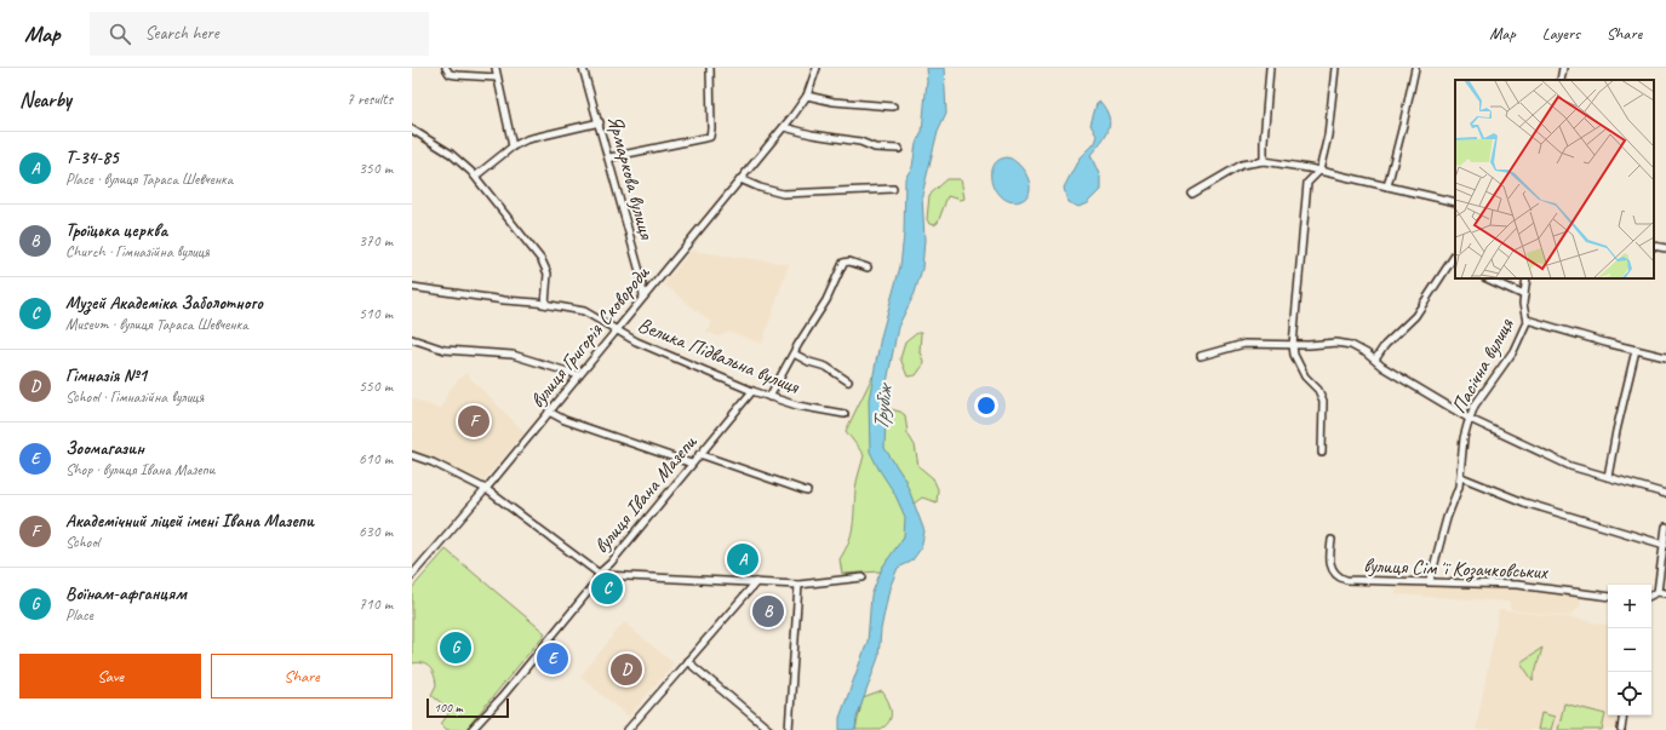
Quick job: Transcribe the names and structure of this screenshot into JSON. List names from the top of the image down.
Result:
{
  "streets": {
    "street": [
      "Ярмаркова вулиця",
      "вулиця Григорія Сковороди",
      "Велика Підвальна вулиця",
      "Пасічна вулиця",
      "вулиця Івана Мазепи",
      "вулиця Сімʼї Козачковських"
    ]
  },
  "crossings": [
    ["Ярмаркова вулиця", "вулиця Григорія Сковороди"],
    ["вулиця Григорія Сковороди", "Велика Підвальна вулиця"],
    ["Велика Підвальна вулиця", "вулиця Івана Мазепи"],
    ["Пасічна вулиця", "вулиця Сімʼї Козачковських"]
  ],
  "water": ["Трубіж"],
  "scale_bar": "100 m",
  "page": {
    "header": "Map",
    "search": "Search here",
    "nav": ["Map", "Layers", "Share"],
    "heading": ["Nearby", "7 results"],
    "list": [
      {
        "mark": "A",
        "name": "Т-34-85",
        "note": "Place · вулиця Тараса Шевченка",
        "value": "350 m"
      },
      {
        "mark": "B",
        "name": "Троїцька церква",
        "note": "Church · Гімназійна вулиця",
        "value": "370 m"
      },
      {
        "mark": "C",
        "name": "Музей Академіка Заболотного",
        "note": "Museum · вулиця Тараса Шевченка",
        "value": "510 m"
      },
      {
        "mark": "D",
        "name": "Гімназія №1",
        "note": "School · Гімназійна вулиця",
        "value": "550 m"
      },
      {
        "mark": "E",
        "name": "Зоомагазин",
        "note": "Shop · вулиця Івана Мазепи",
        "value": "610 m"
      },
      {
        "mark": "F",
        "name": "Академічний ліцей імені Івана Мазепи",
        "note": "School",
        "value": "630 m"
      },
      {
        "mark": "G",
        "name": "Воїнам-афганцям",
        "note": "Place",
        "value": "710 m"
      }
    ],
    "pins": [
      "F",
      "A",
      "C",
      "B",
      "G",
      "E",
      "D"
    ],
    "map_buttons": ["+", "−"],
    "buttons": ["Save", "Share"],
    "scale": "100 m"
  }
}
